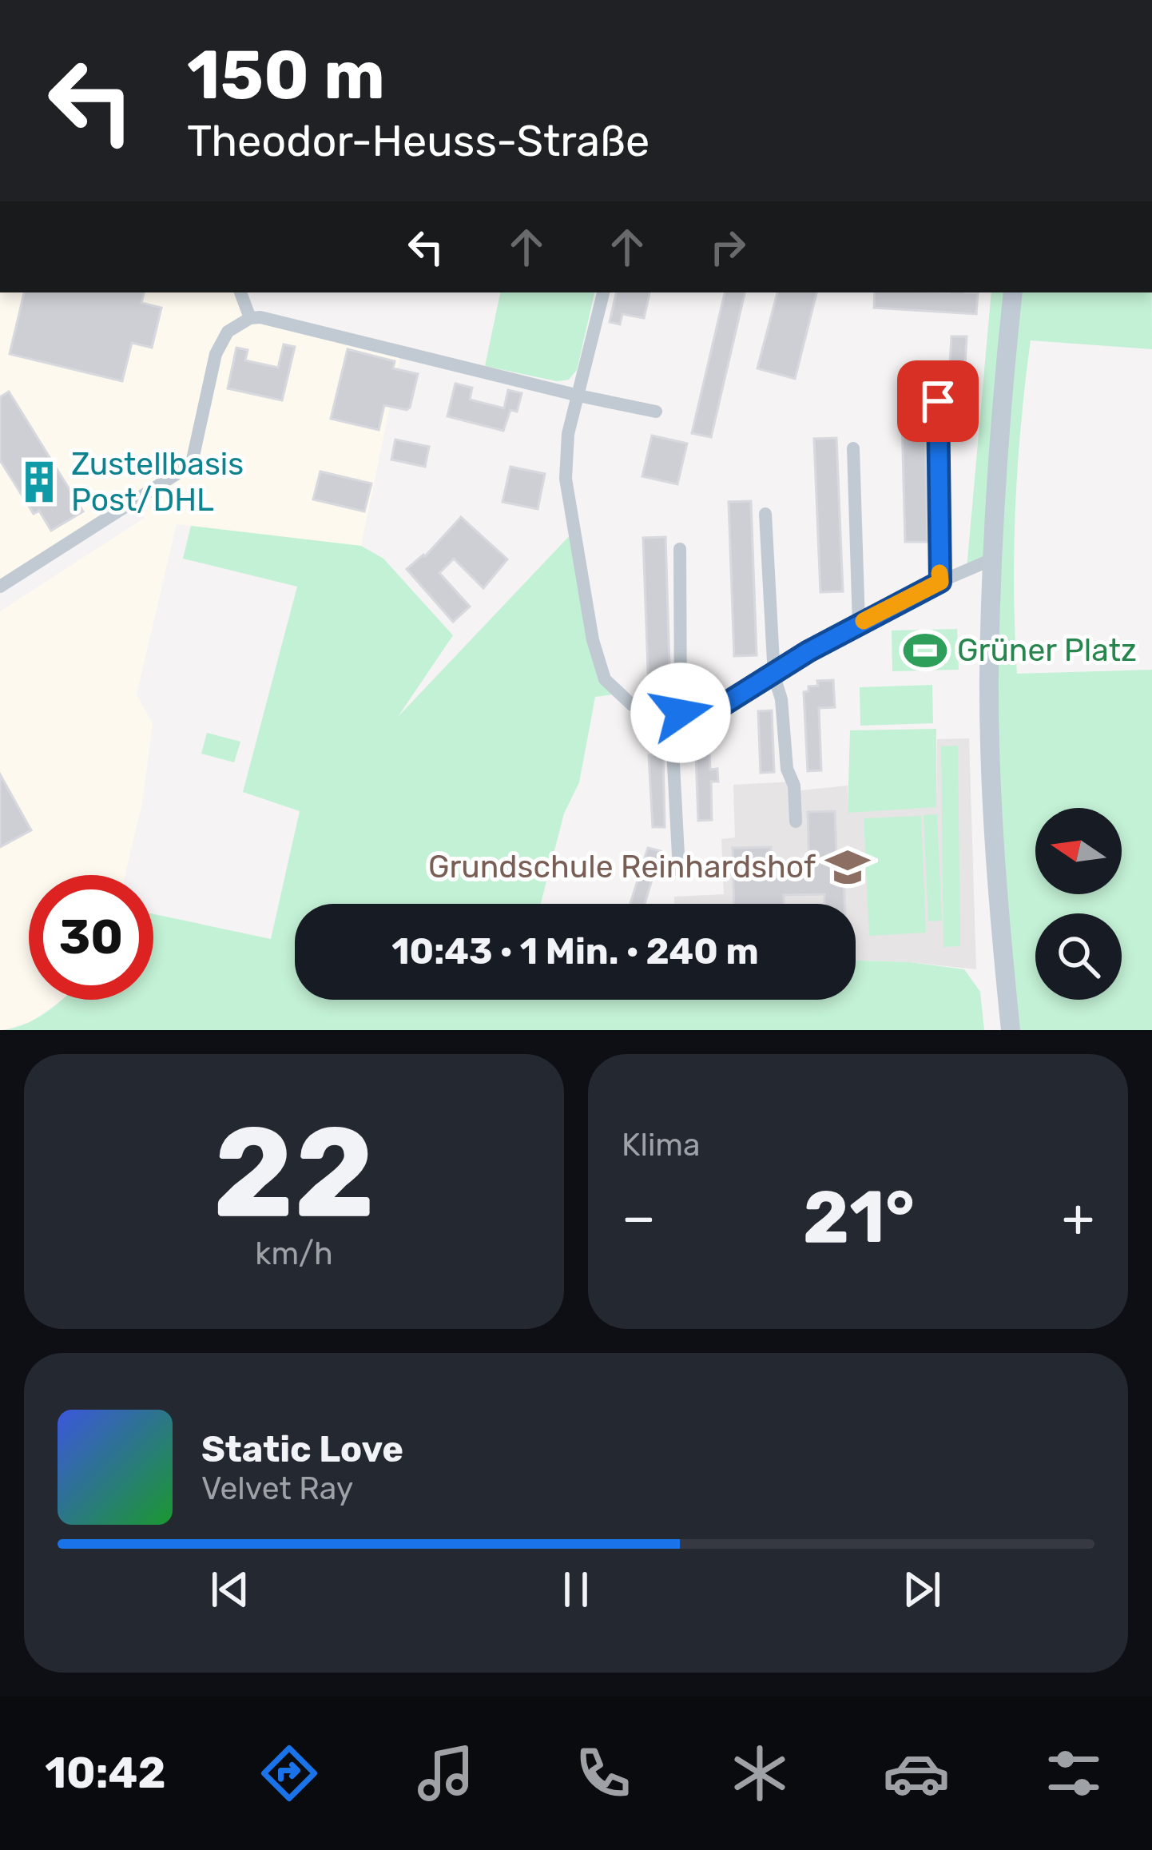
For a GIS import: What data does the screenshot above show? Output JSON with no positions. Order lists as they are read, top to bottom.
{
  "places": {
    "building": ["Zustellbasis Post/DHL"],
    "sports": ["Grüner Platz"],
    "school or university": ["Grundschule Reinhardshof"]
  },
  "north": "left",
  "page": {
    "turn": ["150 m", "Theodor-Heuss-Straße"],
    "limit": "30",
    "trip": "10:43 · 1 Min. · 240 m",
    "tile": [
      ["22", "km/h"],
      "Klima"
    ],
    "heat": ["−", "21°", "+"],
    "song": ["Static Love", "Velvet Ray"],
    "tabs": "10:42"
  }
}
